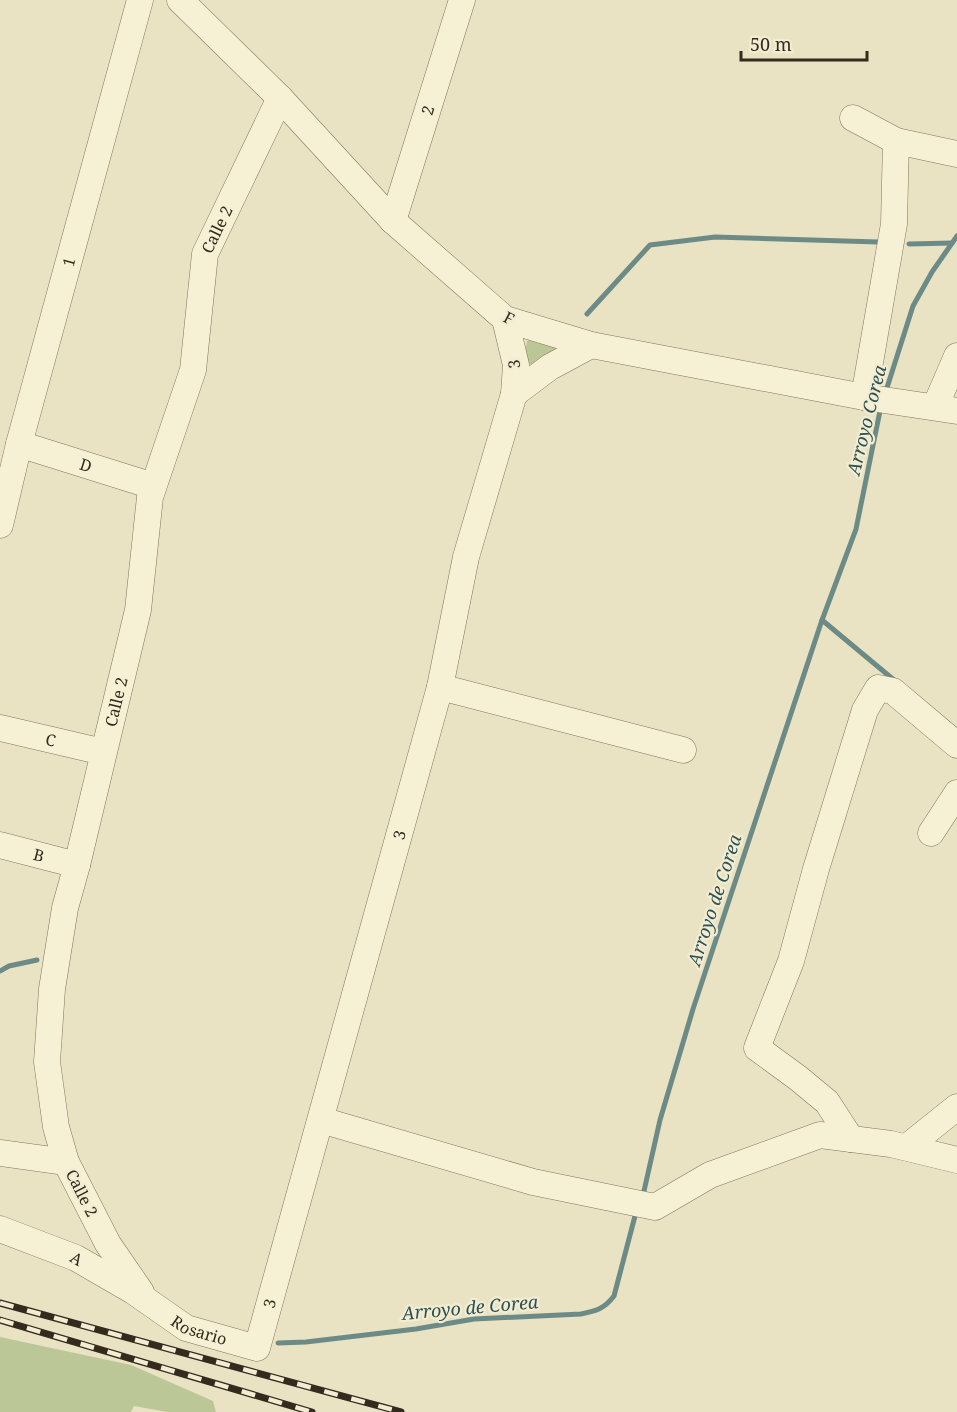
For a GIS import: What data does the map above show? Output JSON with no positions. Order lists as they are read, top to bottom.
{
  "streets": {
    "street": [
      "2",
      "Calle 2",
      "1",
      "F",
      "3",
      "D",
      "C",
      "B",
      "A",
      "Rosario"
    ]
  },
  "crossings": [
    ["2", "F"],
    ["Calle 2", "F"],
    ["Calle 2", "D"],
    ["Calle 2", "C"],
    ["Calle 2", "B"],
    ["Calle 2", "A"],
    ["Calle 2", "Rosario"],
    ["1", "D"],
    ["F", "3"],
    ["3", "Rosario"],
    ["A", "Rosario"]
  ],
  "water": ["Arroyo Corea", "Arroyo de Corea"],
  "scale_bar": "50 m"
}
